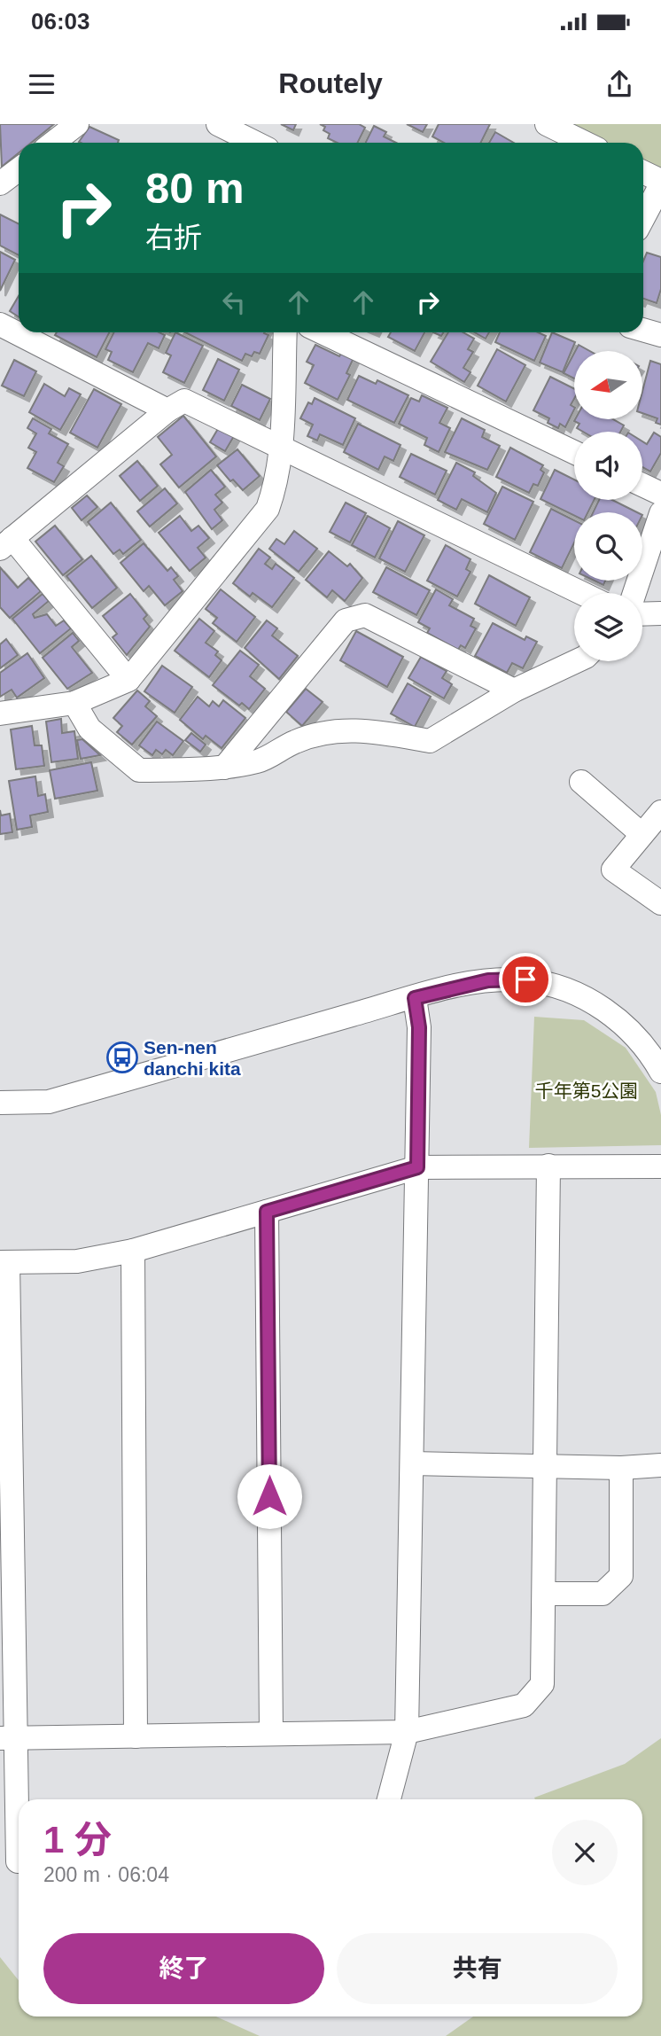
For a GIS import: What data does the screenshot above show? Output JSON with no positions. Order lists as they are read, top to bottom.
{
  "parks": ["千年第5公園"],
  "places": {
    "bus stop": ["Sen-nen danchi kita"]
  },
  "north": "left",
  "page": {
    "status": "06:03",
    "header": "Routely",
    "turn": ["80 m", "右折"],
    "heading": ["1 分", "200 m · 06:04"],
    "buttons": ["終了", "共有"]
  }
}
